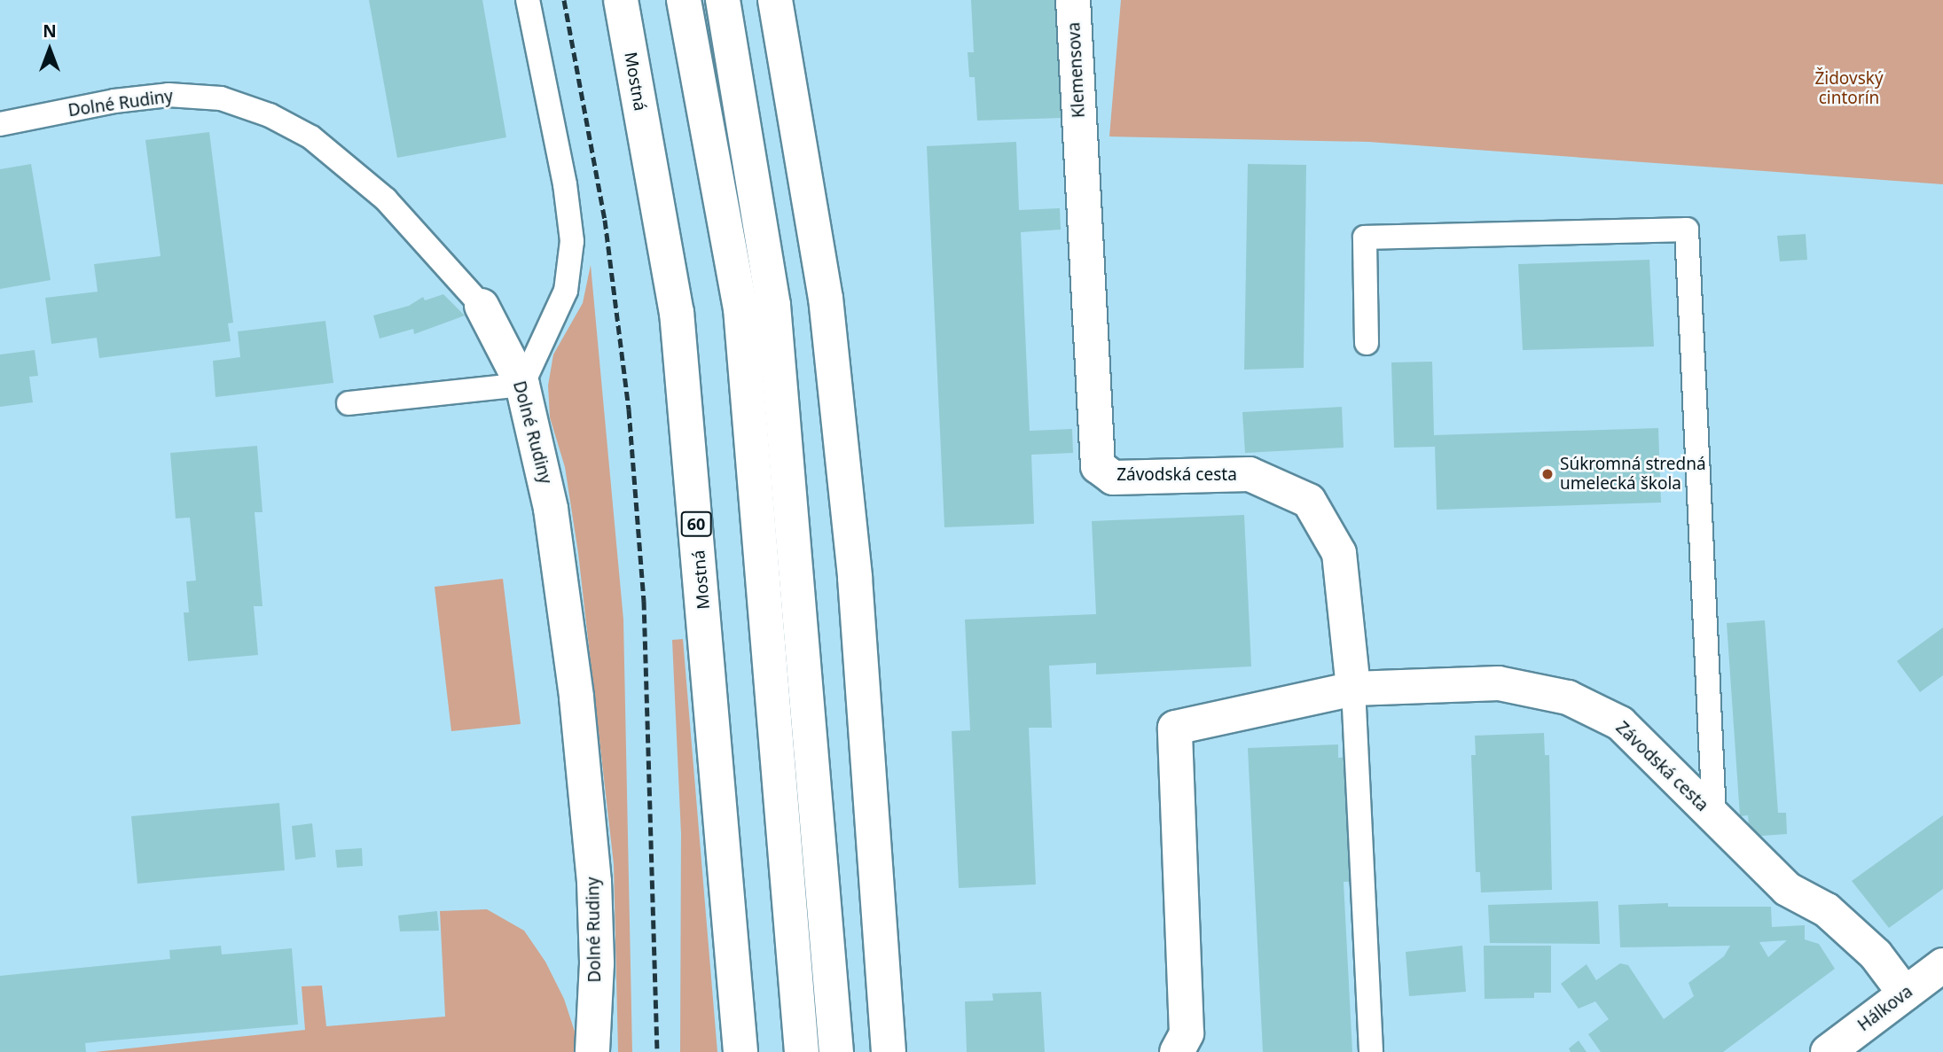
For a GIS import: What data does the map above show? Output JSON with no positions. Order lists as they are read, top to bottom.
{
  "streets": {
    "main road": [
      "Klemensova",
      "Mostná",
      "Dolné Rudiny",
      "Závodská cesta",
      "60",
      "Hálkova"
    ]
  },
  "crossings": [
    ["Klemensova", "Závodská cesta"],
    ["Závodská cesta", "Hálkova"]
  ],
  "parks": ["Židovský cintorín"],
  "places": ["Súkromná stredná umelecká škola"],
  "north": "top"
}
